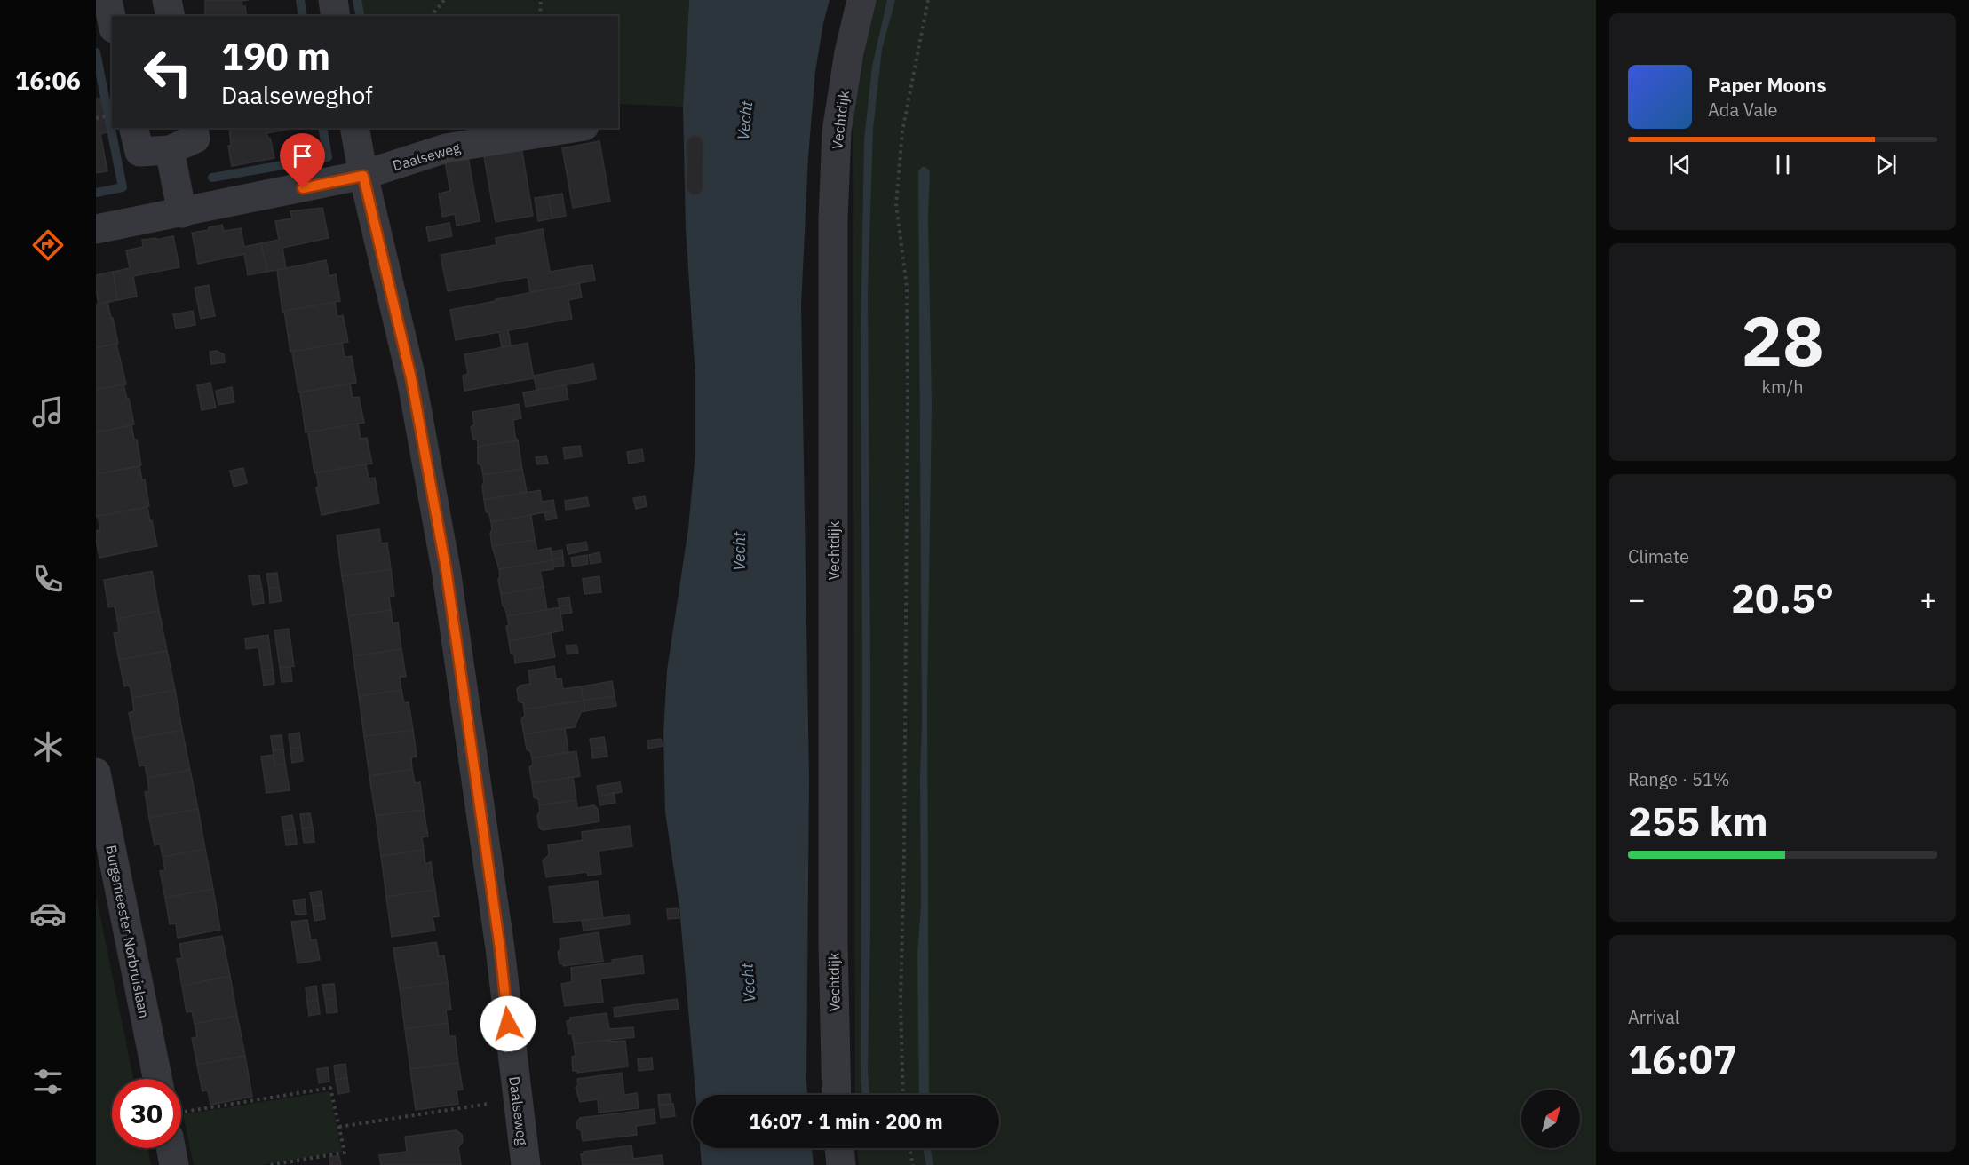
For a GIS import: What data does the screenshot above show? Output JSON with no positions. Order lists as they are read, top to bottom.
{
  "streets": {
    "street": ["Vechtdijk", "Daalseweg", "Burgemeester Norbruislaan"]
  },
  "water": ["Vecht"],
  "north": "top right",
  "page": {
    "tabs": "16:06",
    "turn": ["190 m", "Daalseweghof"],
    "song": ["Paper Moons", "Ada Vale"],
    "tile": [
      ["28", "km/h"],
      "Climate",
      ["Range · 51%", "255 km"],
      ["Arrival", "16:07"]
    ],
    "heat": ["−", "20.5°", "+"],
    "limit": "30",
    "trip": "16:07 · 1 min · 200 m"
  }
}
